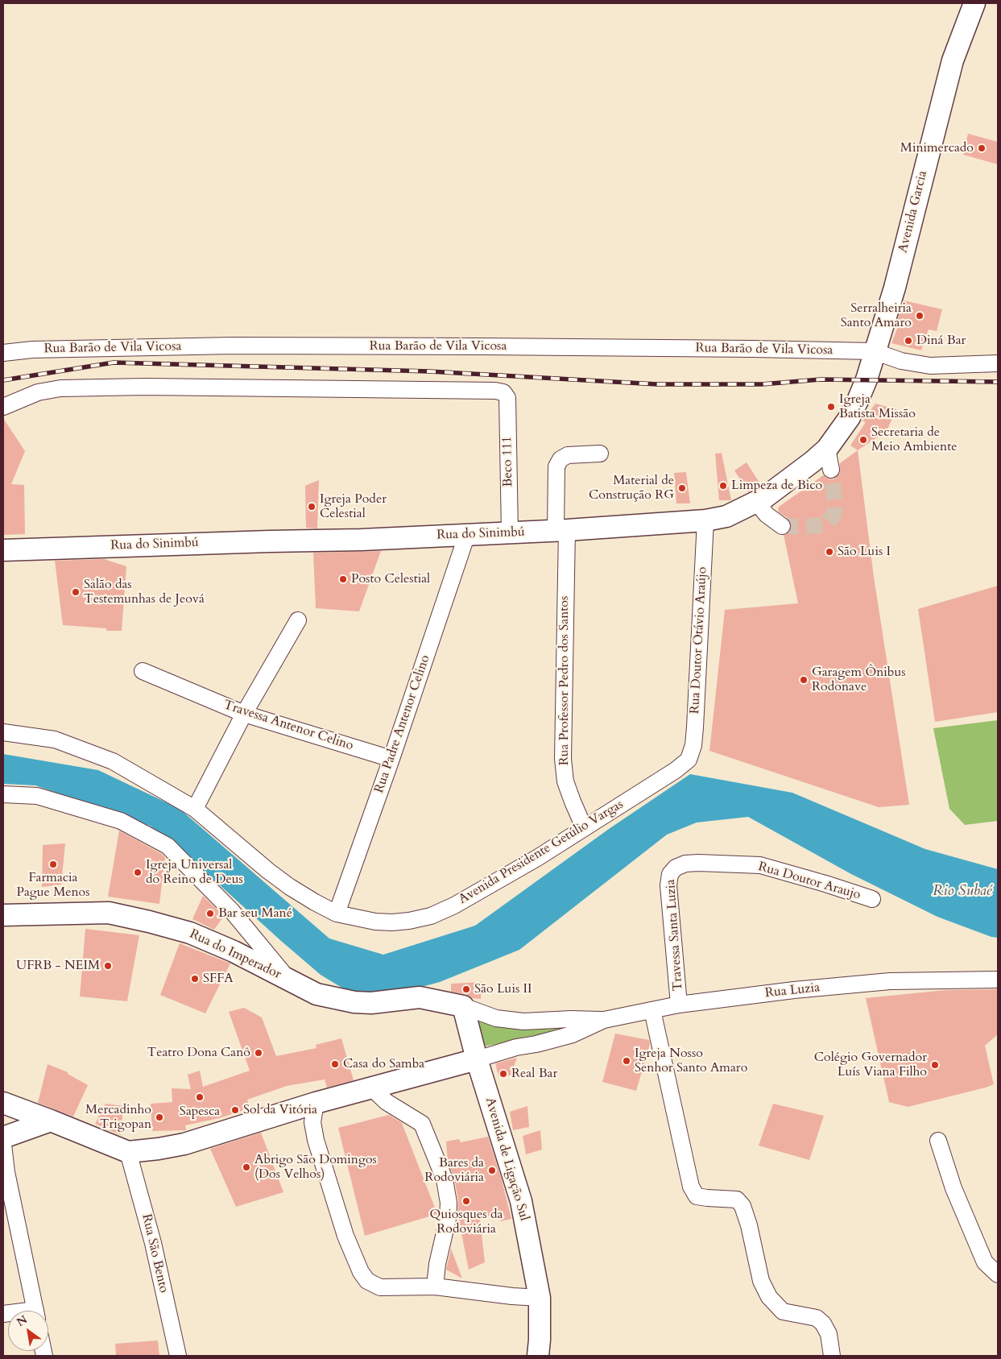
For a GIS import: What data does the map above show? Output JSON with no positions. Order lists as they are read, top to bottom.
{
  "streets": {
    "main road": [
      "Avenida Garcia",
      "Rua do Sinimbú",
      "Rua do Imperador",
      "Avenida de Ligação Sul"
    ],
    "street": [
      "Rua Barão de Vila Vicosa",
      "Beco 111",
      "Rua Doutor Otávio Araújo",
      "Rua Professor Pedro dos Santos",
      "Rua Padre Antenor Celino",
      "Travessa Antenor Celino",
      "Avenida Presidente Getúlio Vargas",
      "Rua Doutor Araujo",
      "Travessa Santa Luzia",
      "Rua Luzia",
      "Rua São Bento"
    ]
  },
  "crossings": [
    ["Avenida Garcia", "Rua Barão de Vila Vicosa"],
    ["Avenida Garcia", "Rua do Sinimbú"],
    ["Rua Barão de Vila Vicosa", "Rua do Sinimbú"],
    ["Beco 111", "Rua do Sinimbú"],
    ["Rua do Sinimbú", "Rua Doutor Otávio Araújo"],
    ["Rua do Sinimbú", "Rua Professor Pedro dos Santos"],
    ["Rua do Sinimbú", "Rua Padre Antenor Celino"],
    ["Rua Doutor Otávio Araújo", "Avenida Presidente Getúlio Vargas"],
    ["Rua Professor Pedro dos Santos", "Avenida Presidente Getúlio Vargas"],
    ["Rua Padre Antenor Celino", "Travessa Antenor Celino"],
    ["Rua Padre Antenor Celino", "Avenida Presidente Getúlio Vargas"],
    ["Rua Doutor Araujo", "Travessa Santa Luzia"],
    ["Travessa Santa Luzia", "Rua Luzia"],
    ["Rua do Imperador", "Rua Luzia"],
    ["Rua do Imperador", "Avenida de Ligação Sul"],
    ["Rua Luzia", "Avenida de Ligação Sul"]
  ],
  "water": ["Rio Subaé"],
  "places": [
    "Minimercado",
    "Serralheiria Santo Amaro",
    "Diná Bar",
    "Igreja Batista Missão",
    "Secretaria de Meio Ambiente",
    "Limpeza de Bico",
    "Material de Construção RG",
    "Igreja Poder Celestial",
    "São Luis I",
    "Posto Celestial",
    "Salão das Testemunhas de Jeová",
    "Garagem Ônibus Rodonave",
    "Farmacia Pague Menos",
    "Igreja Universal do Reino de Deus",
    "Bar seu Mané",
    "UFRB - NEIM",
    "SFFA",
    "São Luis II",
    "Teatro Dona Canô",
    "Igreja Nosso Senhor Santo Amaro",
    "Casa do Samba",
    "Colégio Governador Luís Viana Filho",
    "Real Bar",
    "Sapesca",
    "Sol da Vitória",
    "Mercadinho Trigopan",
    "Abrigo São Domingos (Dos Velhos)",
    "Bares da Rodoviária",
    "Quiosques da Rodoviária"
  ],
  "north": "top left"
}
